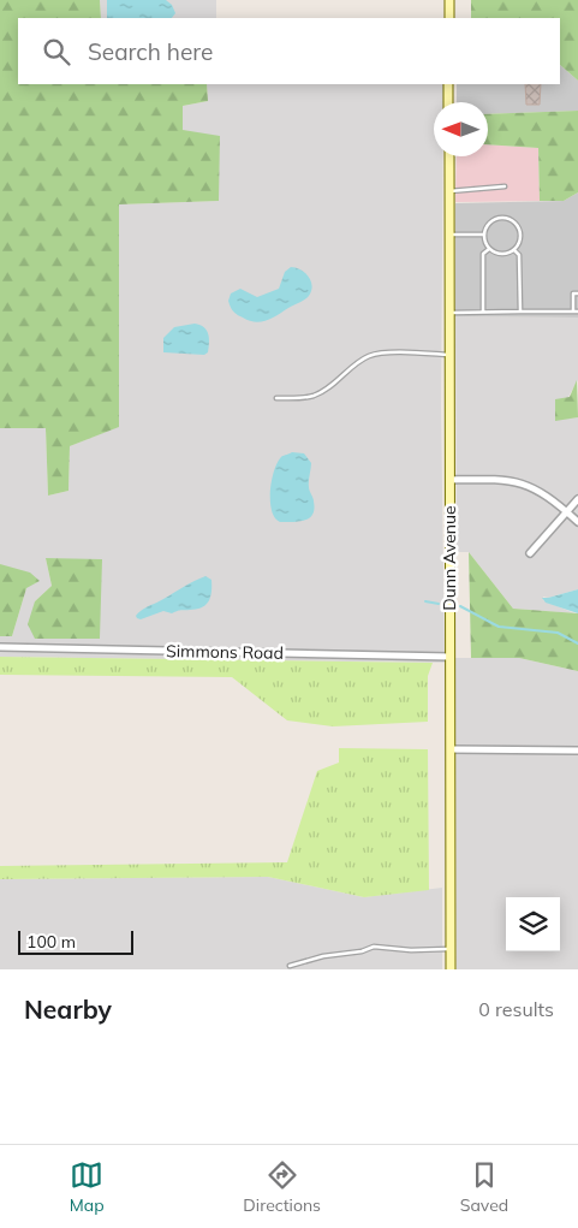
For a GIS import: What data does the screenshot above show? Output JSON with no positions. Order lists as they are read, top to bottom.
{
  "streets": {
    "main road": ["Dunn Avenue"],
    "street": ["Simmons Road"]
  },
  "crossings": [
    ["Dunn Avenue", "Simmons Road"]
  ],
  "scale_bar": "100 m",
  "north": "left",
  "page": {
    "search": "Search here",
    "scale": "100 m",
    "heading": ["Nearby", "0 results"],
    "nav": ["Map", "Directions", "Saved"]
  }
}
